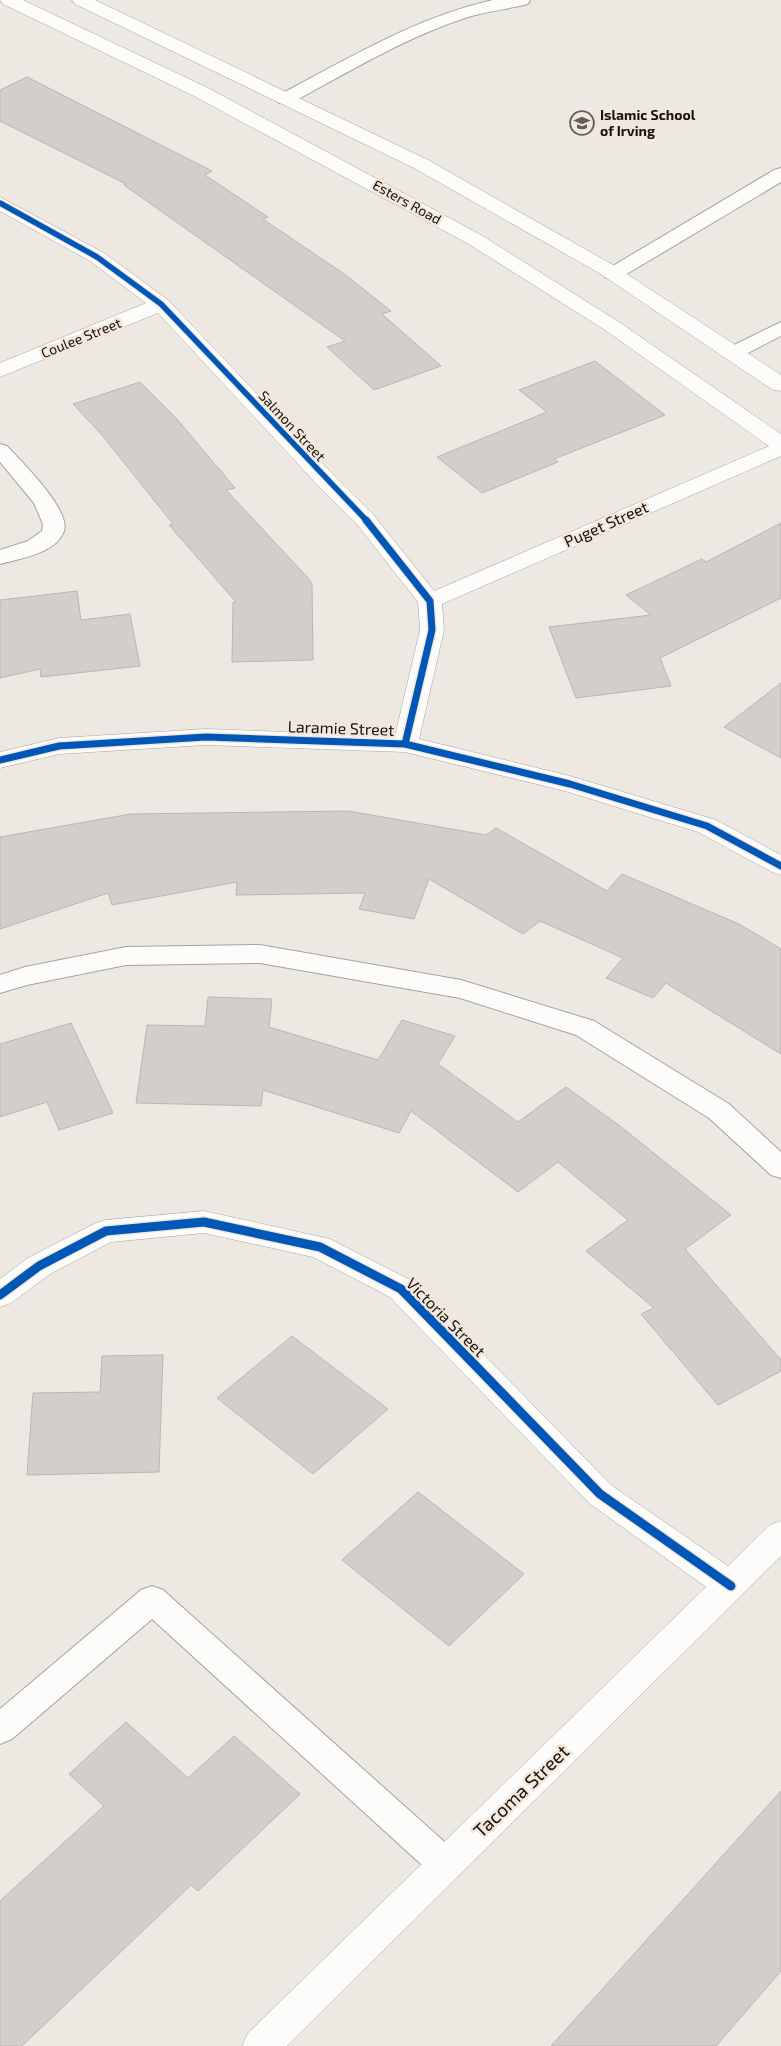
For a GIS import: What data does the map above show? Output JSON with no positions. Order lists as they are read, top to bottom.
{
  "streets": {
    "street": [
      "Esters Road",
      "Coulee Street",
      "Salmon Street",
      "Puget Street",
      "Laramie Street",
      "Victoria Street",
      "Tacoma Street"
    ]
  },
  "crossings": [
    ["Esters Road", "Puget Street"],
    ["Coulee Street", "Salmon Street"],
    ["Salmon Street", "Puget Street"],
    ["Victoria Street", "Tacoma Street"]
  ],
  "places": {
    "school or university": ["Islamic School of Irving"]
  }
}
